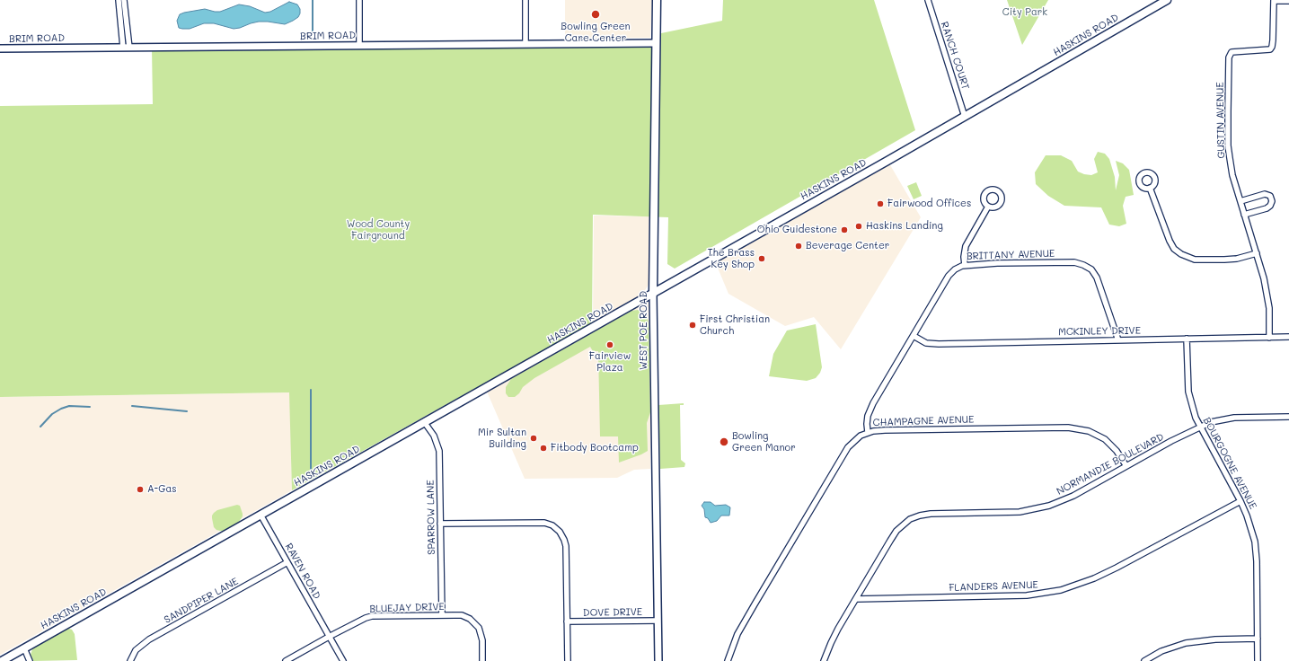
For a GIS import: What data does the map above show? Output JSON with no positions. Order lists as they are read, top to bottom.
{
  "streets": {
    "main road": ["HASKINS ROAD", "WEST POE ROAD"],
    "street": [
      "BRIM ROAD",
      "RANCH COURT",
      "GUSTIN AVENUE",
      "BRITTANY AVENUE",
      "MCKINLEY DRIVE",
      "CHAMPAGNE AVENUE",
      "BOURGOGNE AVENUE",
      "NORMANDIE BOULEVARD",
      "SPARROW LANE",
      "RAVEN ROAD",
      "FLANDERS AVENUE",
      "SANDPIPER LANE",
      "BLUEJAY DRIVE",
      "DOVE DRIVE"
    ]
  },
  "crossings": [
    ["HASKINS ROAD", "RANCH COURT"],
    ["HASKINS ROAD", "WEST POE ROAD"],
    ["HASKINS ROAD", "SPARROW LANE"],
    ["HASKINS ROAD", "RAVEN ROAD"],
    ["BRIM ROAD", "WEST POE ROAD"],
    ["GUSTIN AVENUE", "MCKINLEY DRIVE"],
    ["BRITTANY AVENUE", "MCKINLEY DRIVE"],
    ["BRITTANY AVENUE", "CHAMPAGNE AVENUE"],
    ["WEST POE ROAD", "DOVE DRIVE"],
    ["MCKINLEY DRIVE", "BOURGOGNE AVENUE"],
    ["CHAMPAGNE AVENUE", "NORMANDIE BOULEVARD"],
    ["BOURGOGNE AVENUE", "NORMANDIE BOULEVARD"],
    ["BOURGOGNE AVENUE", "FLANDERS AVENUE"],
    ["NORMANDIE BOULEVARD", "FLANDERS AVENUE"],
    ["SPARROW LANE", "BLUEJAY DRIVE"],
    ["RAVEN ROAD", "SANDPIPER LANE"],
    ["RAVEN ROAD", "BLUEJAY DRIVE"]
  ],
  "parks": ["City Park", "Wood County Fairground"],
  "places": [
    "Bowling Green Care Center",
    "Fairwood Offices",
    "Haskins Landing",
    "Ohio Guidestone",
    "Beverage Center",
    "The Brass Key Shop",
    "First Christian Church",
    "Fairview Plaza",
    "Mir Sultan Building",
    "Bowling Green Manor",
    "Fitbody Bootcamp",
    "A-Gas"
  ]
}
